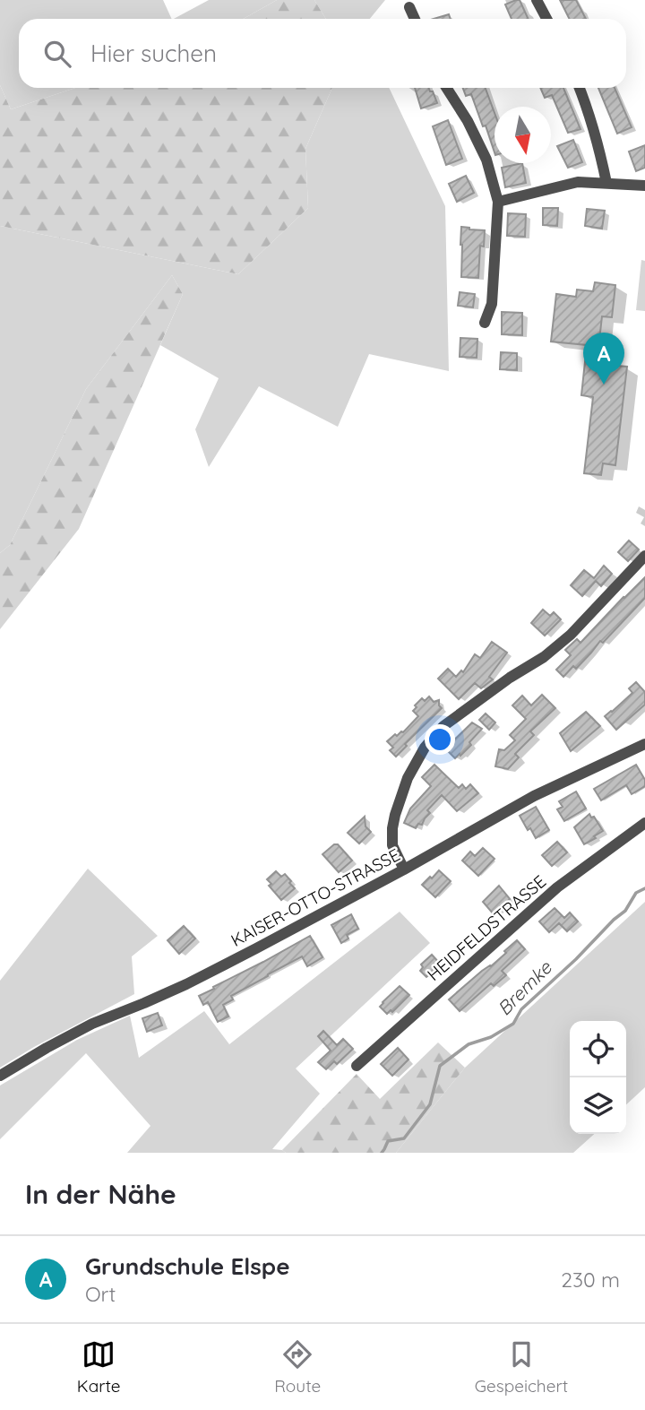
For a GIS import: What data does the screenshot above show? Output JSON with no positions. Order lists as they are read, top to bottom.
{
  "streets": {
    "street": ["KAISER-OTTO-STRASSE", "HEIDFELDSTRASSE"]
  },
  "water": ["Bremke"],
  "north": "bottom",
  "page": {
    "search": "Hier suchen",
    "pins": "A",
    "heading": "In der Nähe",
    "list": [
      {
        "mark": "A",
        "name": "Grundschule Elspe",
        "note": "Ort",
        "value": "230 m"
      }
    ],
    "nav": ["Karte", "Route", "Gespeichert"]
  }
}
